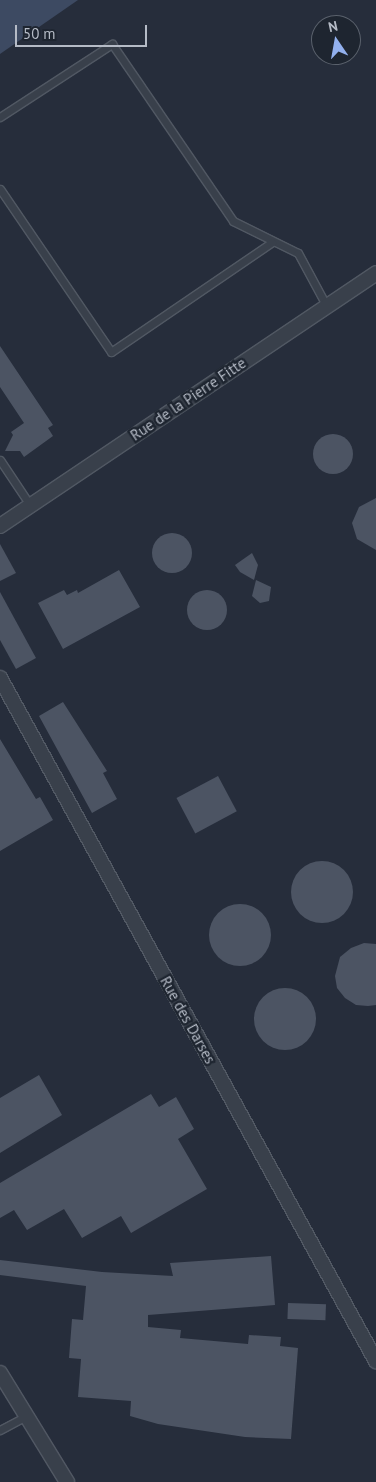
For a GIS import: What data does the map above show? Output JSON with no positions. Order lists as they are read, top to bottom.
{
  "streets": {
    "street": ["Rue de la Pierre Fitte", "Rue des Darses"]
  },
  "scale_bar": "50 m",
  "north": "top"
}
